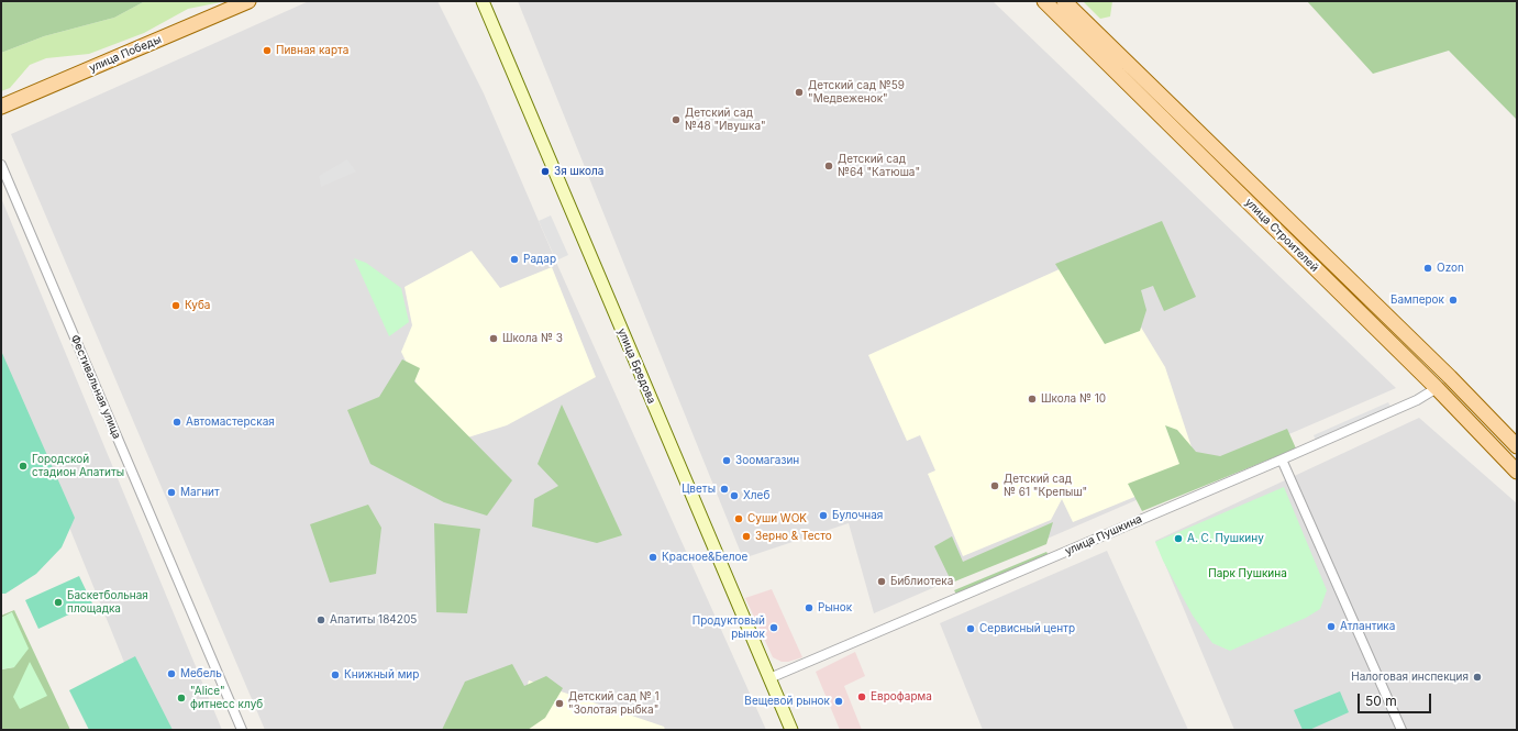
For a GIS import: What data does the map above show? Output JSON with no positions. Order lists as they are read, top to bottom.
{
  "streets": {
    "main road": ["улица Победы", "улица Строителей"],
    "street": ["улица Бредова", "Фестивальная улица", "улица Пушкина"]
  },
  "crossings": [
    ["улица Строителей", "улица Пушкина"],
    ["улица Бредова", "улица Пушкина"]
  ],
  "parks": ["Парк Пушкина"],
  "places": [
    "Пивная карта",
    "Детский сад №59 \"Медвеженок\"",
    "Детский сад №48 \"Ивушка\"",
    "Детский сад №64 \"Катюша\"",
    "3я школа",
    "Радар",
    "Ozon",
    "Бамперок",
    "Куба",
    "Школа № 3",
    "Школа № 10",
    "Автомастерская",
    "Зоомагазин",
    "Городской стадион Апатиты",
    "Детский сад № 61 \"Крепыш\"",
    "Цветы",
    "Магнит",
    "Хлеб",
    "Булочная",
    "Суши WOK",
    "Зерно & Тесто",
    "А. С. Пушкину",
    "Красное&Белое",
    "Библиотека",
    "Баскетбольная площадка",
    "Рынок",
    "Апатиты 184205",
    "Атлантика",
    "Продуктовый рынок",
    "Сервисный центр",
    "Мебель",
    "Книжный мир",
    "Налоговая инспекция",
    "Еврофарма",
    "\"Alice\" фитнесс клуб",
    "Вещевой рынок",
    "Детский сад № 1 \"Золотая рыбка\""
  ],
  "scale_bar": "50 m"
}
